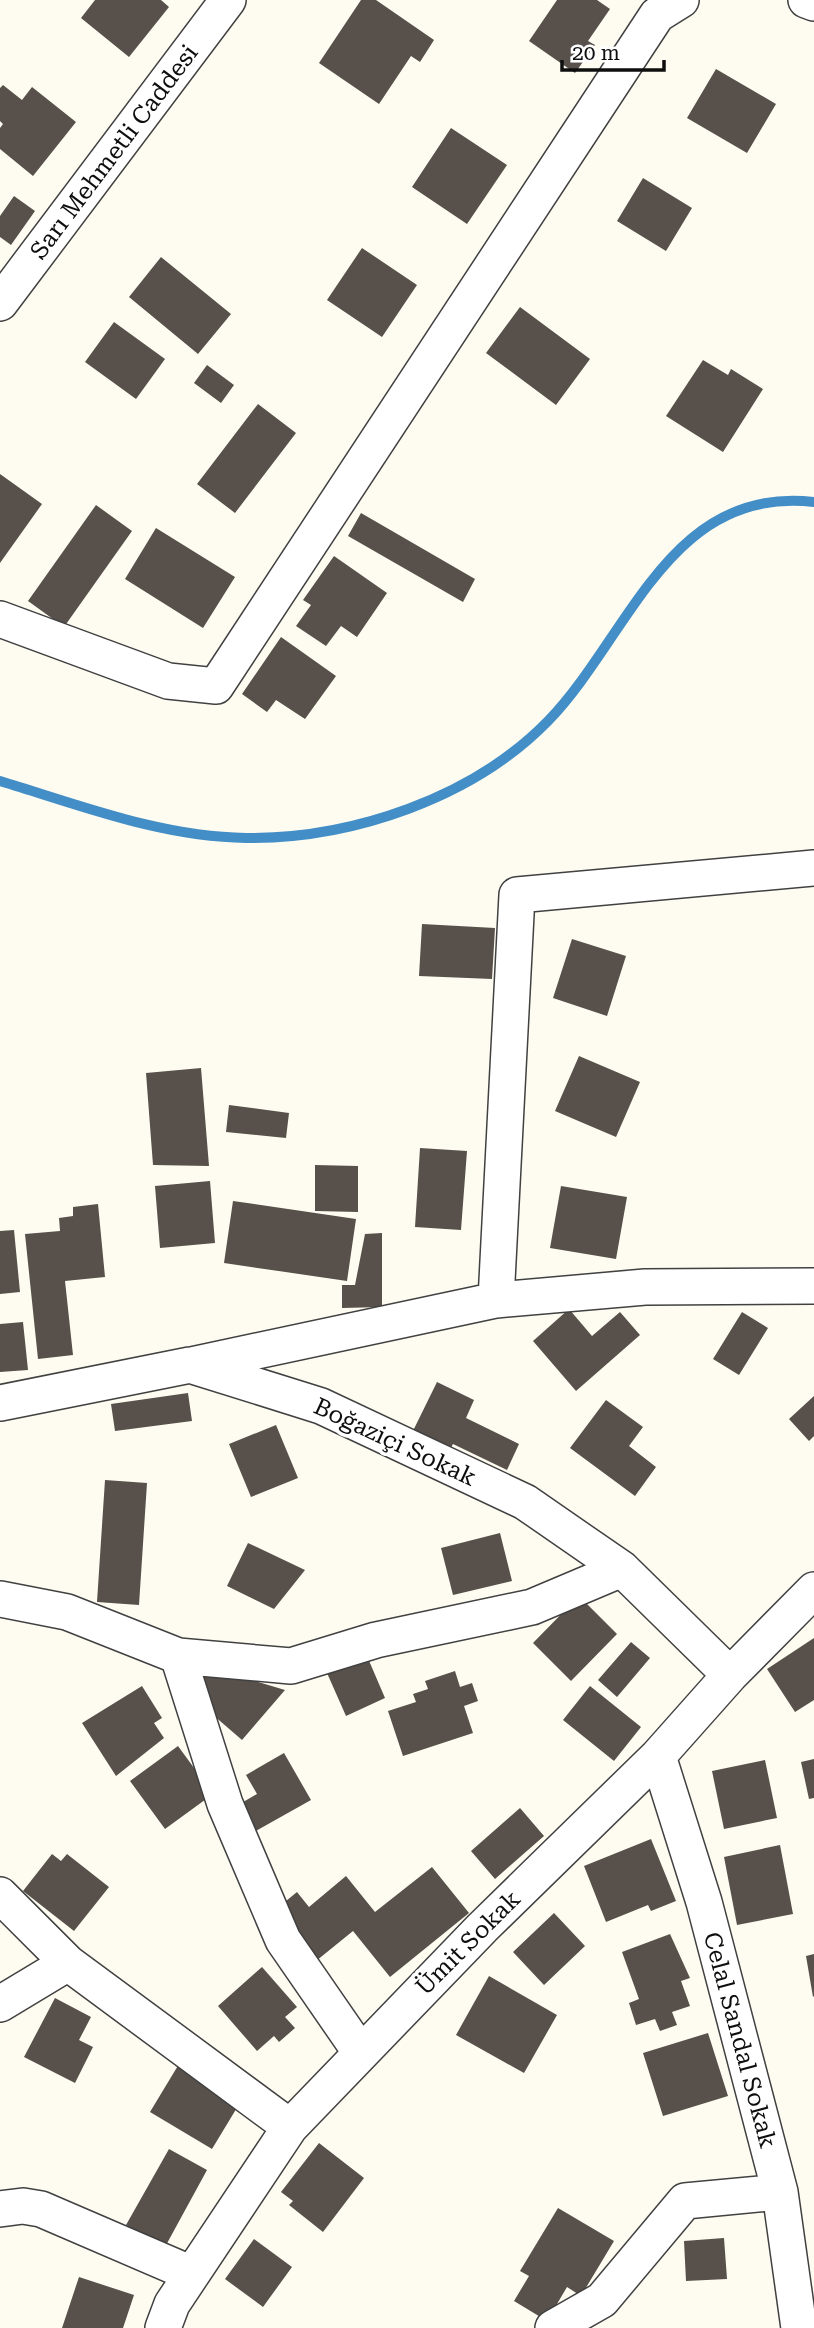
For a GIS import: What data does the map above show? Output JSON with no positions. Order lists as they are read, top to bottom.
{
  "streets": {
    "street": [
      "Sarı Mehmetli Caddesi",
      "Boğaziçi Sokak",
      "Ümit Sokak",
      "Celal Sandal Sokak"
    ]
  },
  "crossings": [
    ["Boğaziçi Sokak", "Ümit Sokak"],
    ["Ümit Sokak", "Celal Sandal Sokak"]
  ],
  "scale_bar": "20 m"
}
